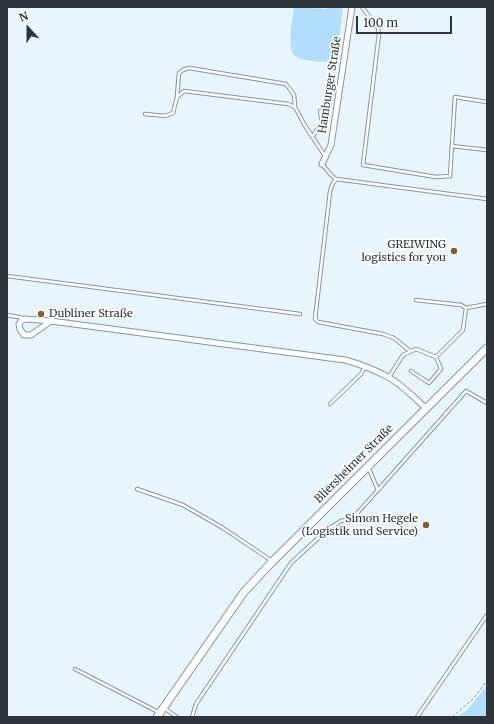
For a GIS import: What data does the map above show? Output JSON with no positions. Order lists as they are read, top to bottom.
{
  "streets": {
    "street": ["Hamburger Straße", "Bliersheimer Straße"]
  },
  "places": ["GREIWING logistics for you", "Dubliner Straße", "Simon Hegele (Logistik und Service)"],
  "scale_bar": "100 m",
  "north": "top"
}
